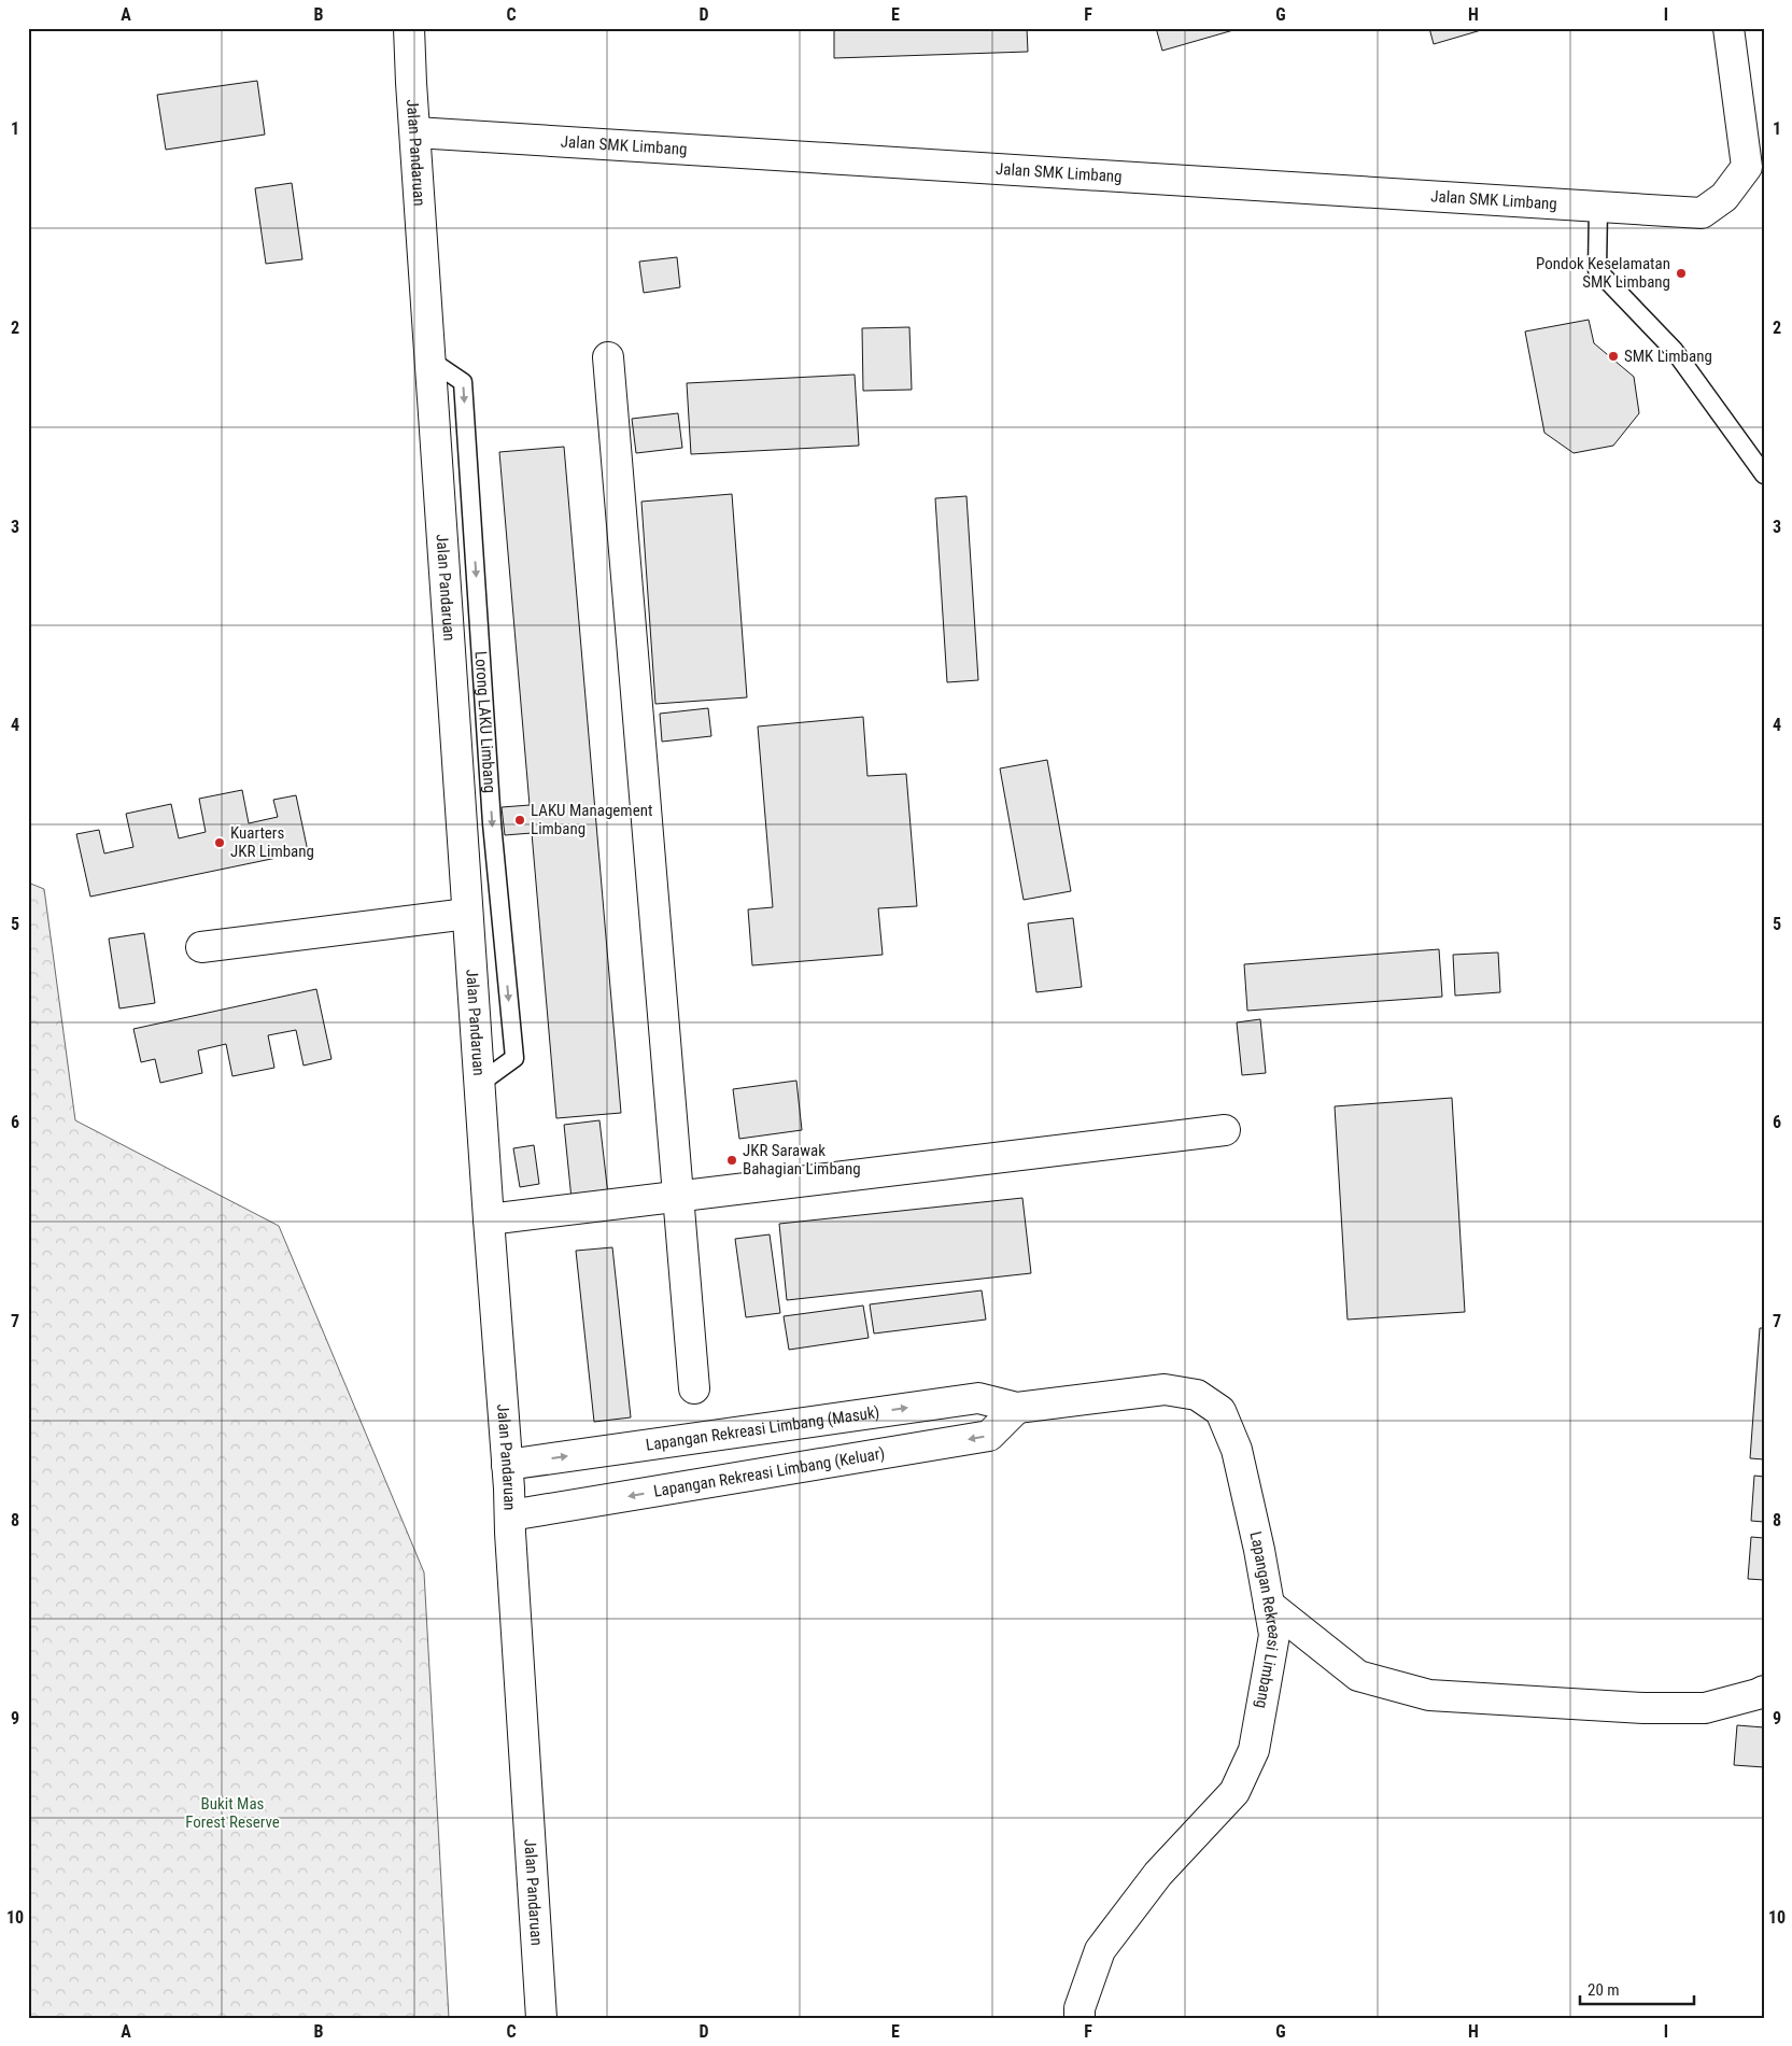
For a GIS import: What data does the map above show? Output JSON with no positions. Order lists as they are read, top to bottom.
{
  "streets": {
    "main road": [
      "Jalan SMK Limbang",
      "Jalan Pandaruan",
      "Lapangan Rekreasi Limbang (Masuk)",
      "Lapangan Rekreasi Limbang (Keluar)",
      "Lapangan Rekreasi Limbang"
    ],
    "lane": ["Lorong LAKU Limbang"]
  },
  "crossings": [
    ["Jalan SMK Limbang", "Jalan Pandaruan"],
    ["Jalan Pandaruan", "Lorong LAKU Limbang"],
    ["Jalan Pandaruan", "Lapangan Rekreasi Limbang (Masuk)"],
    ["Jalan Pandaruan", "Lapangan Rekreasi Limbang (Keluar)"],
    ["Lapangan Rekreasi Limbang (Masuk)", "Lapangan Rekreasi Limbang (Keluar)"],
    ["Lapangan Rekreasi Limbang (Masuk)", "Lapangan Rekreasi Limbang"],
    ["Lapangan Rekreasi Limbang (Keluar)", "Lapangan Rekreasi Limbang"]
  ],
  "one_way": ["Lorong LAKU Limbang", "Lapangan Rekreasi Limbang (Keluar)"],
  "parks": ["Bukit Mas Forest Reserve"],
  "places": [
    "Pondok Keselamatan SMK Limbang",
    "SMK Limbang",
    "LAKU Management Limbang",
    "Kuarters JKR Limbang",
    "JKR Sarawak Bahagian Limbang"
  ],
  "scale_bar": "20 m",
  "grid": {
    "columns": [
      "A",
      "B",
      "C",
      "D",
      "E",
      "F",
      "G",
      "H",
      "I"
    ],
    "rows": [
      "1",
      "2",
      "3",
      "4",
      "5",
      "6",
      "7",
      "8",
      "9",
      "10"
    ]
  }
}
